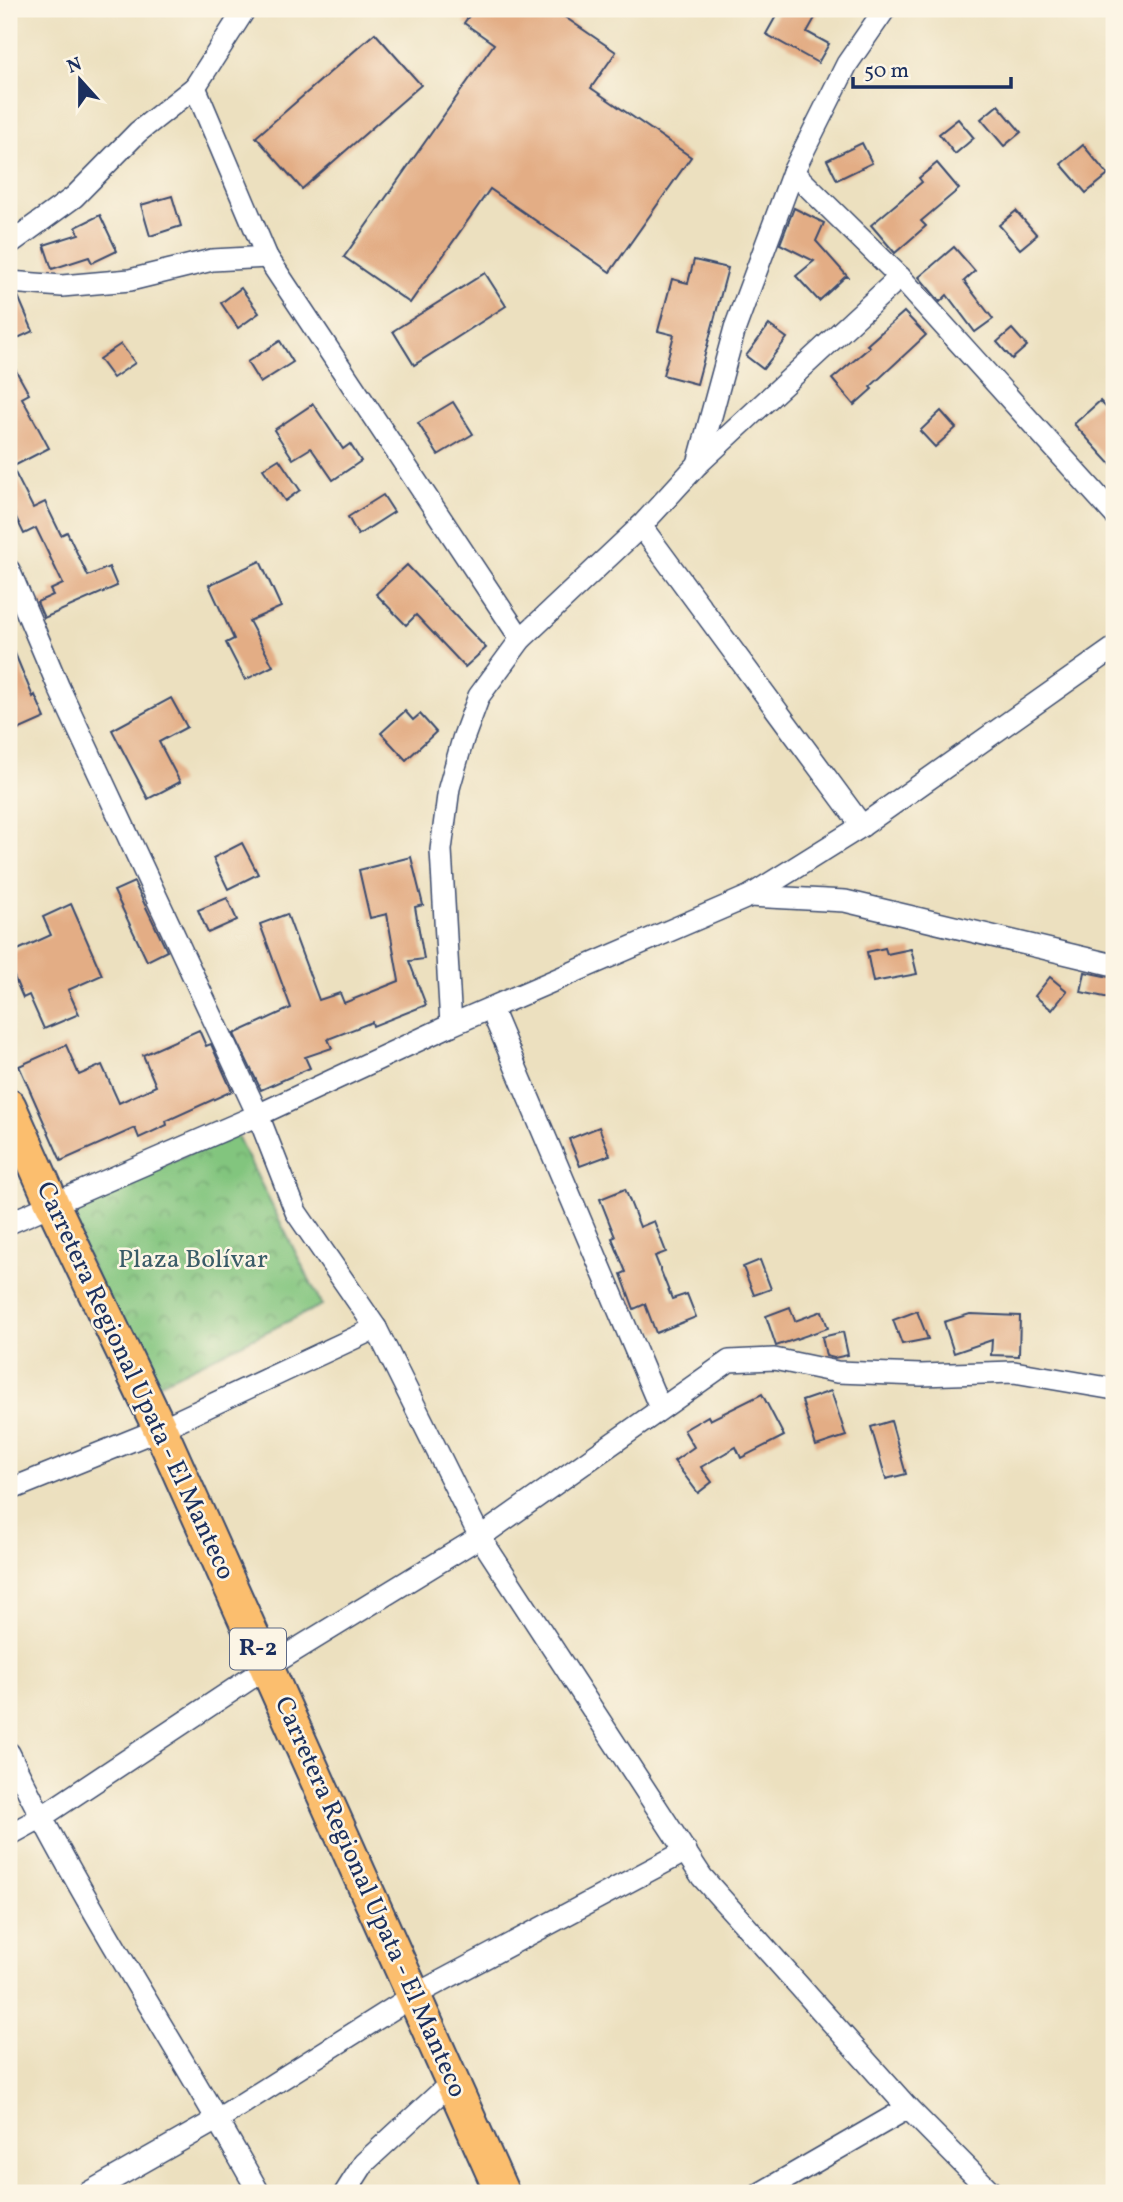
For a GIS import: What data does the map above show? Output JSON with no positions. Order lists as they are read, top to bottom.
{
  "streets": {
    "main road": ["Carretera Regional Upata - El Manteco", "R-2"]
  },
  "parks": ["Plaza Bolívar"],
  "scale_bar": "50 m",
  "north": "top"
}
